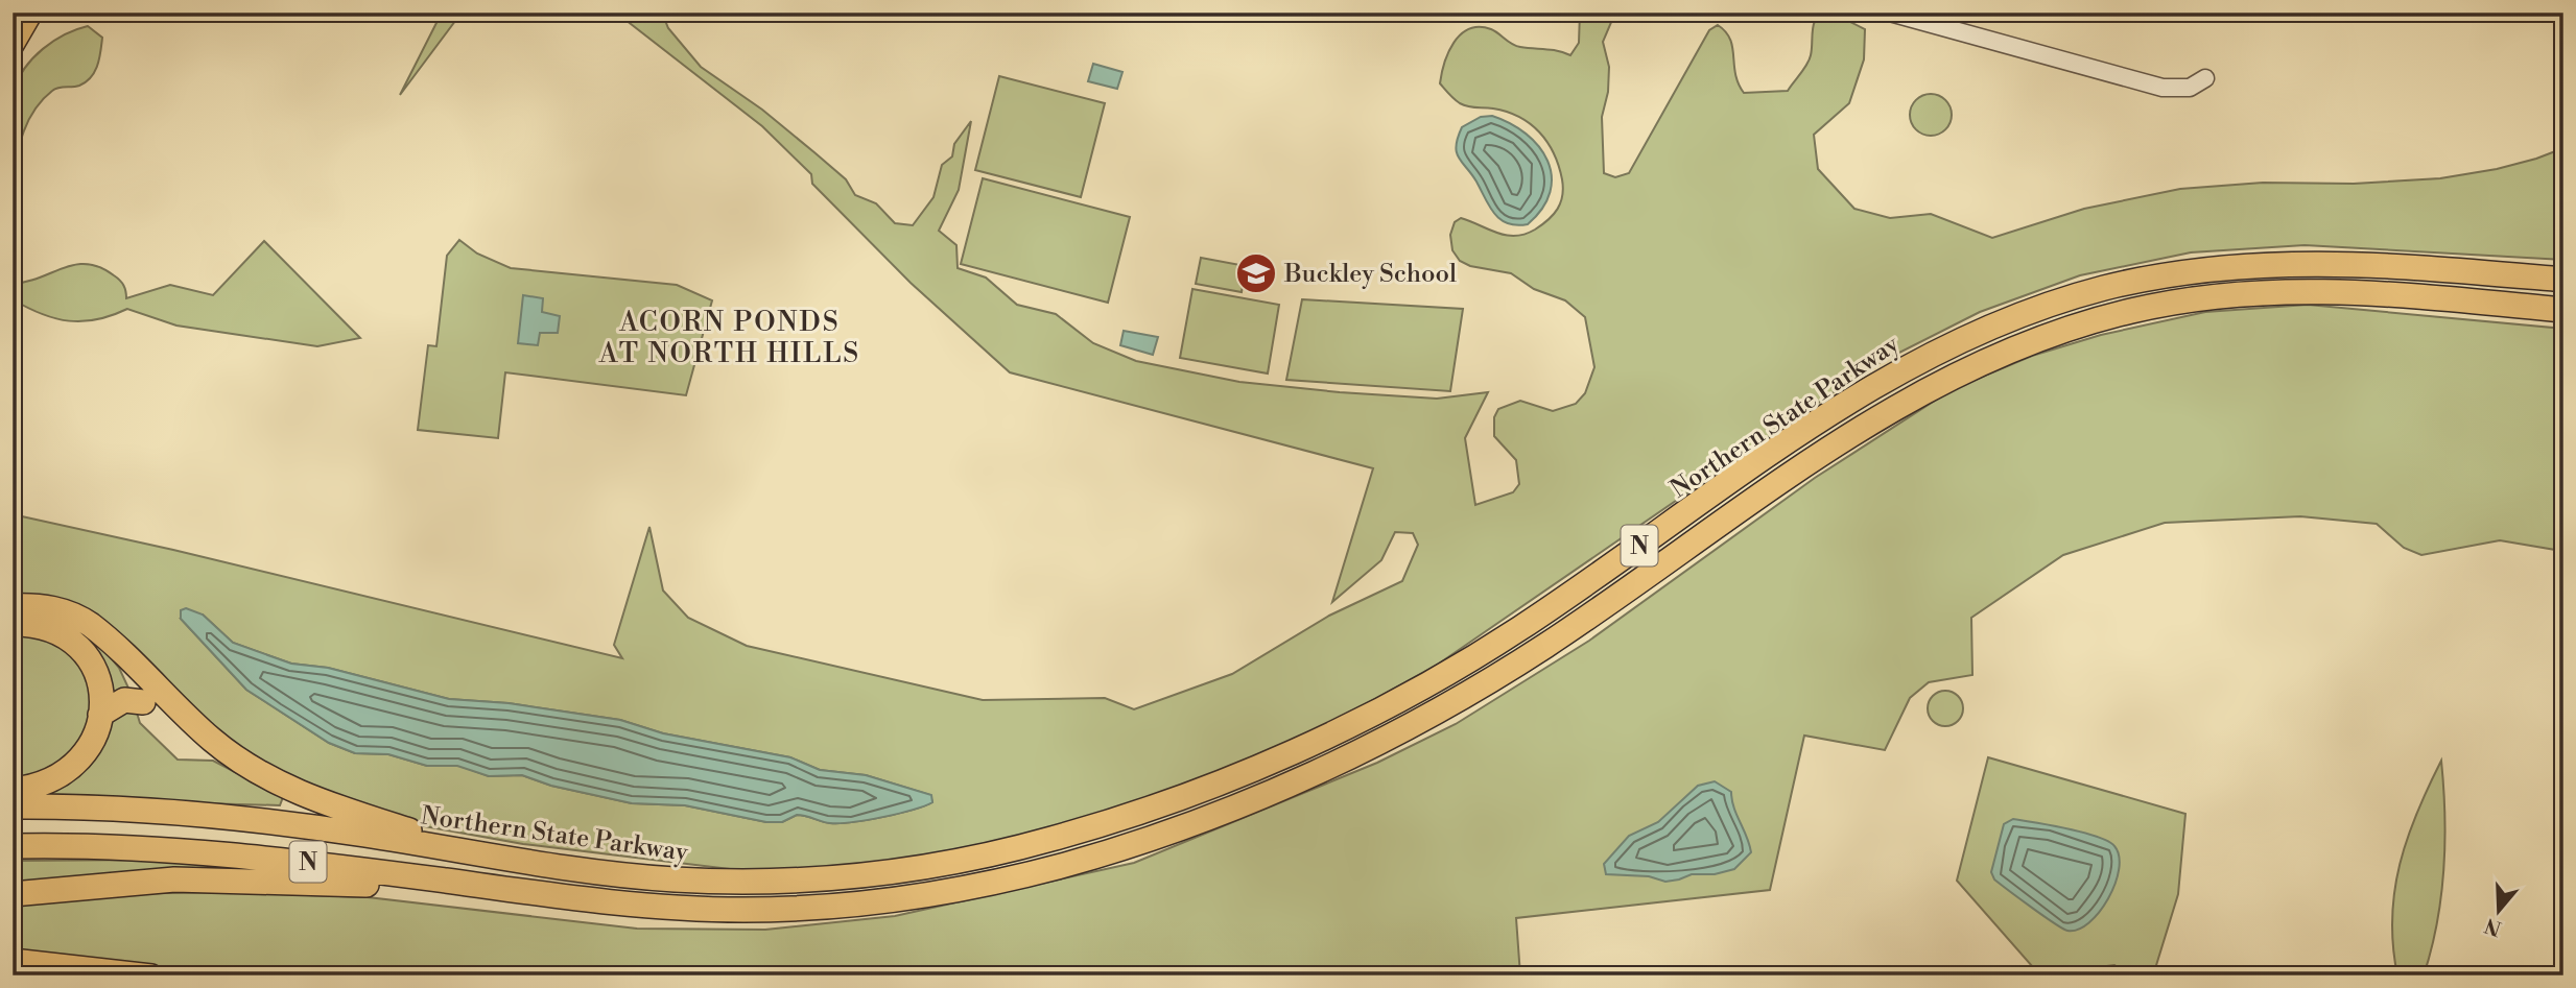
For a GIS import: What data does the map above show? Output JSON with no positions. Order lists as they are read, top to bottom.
{
  "streets": {
    "highway": ["Northern State Parkway", "N"]
  },
  "districts": ["ACORN PONDS AT NORTH HILLS"],
  "places": {
    "school or university": ["Buckley School"]
  },
  "north": "bottom"
}
